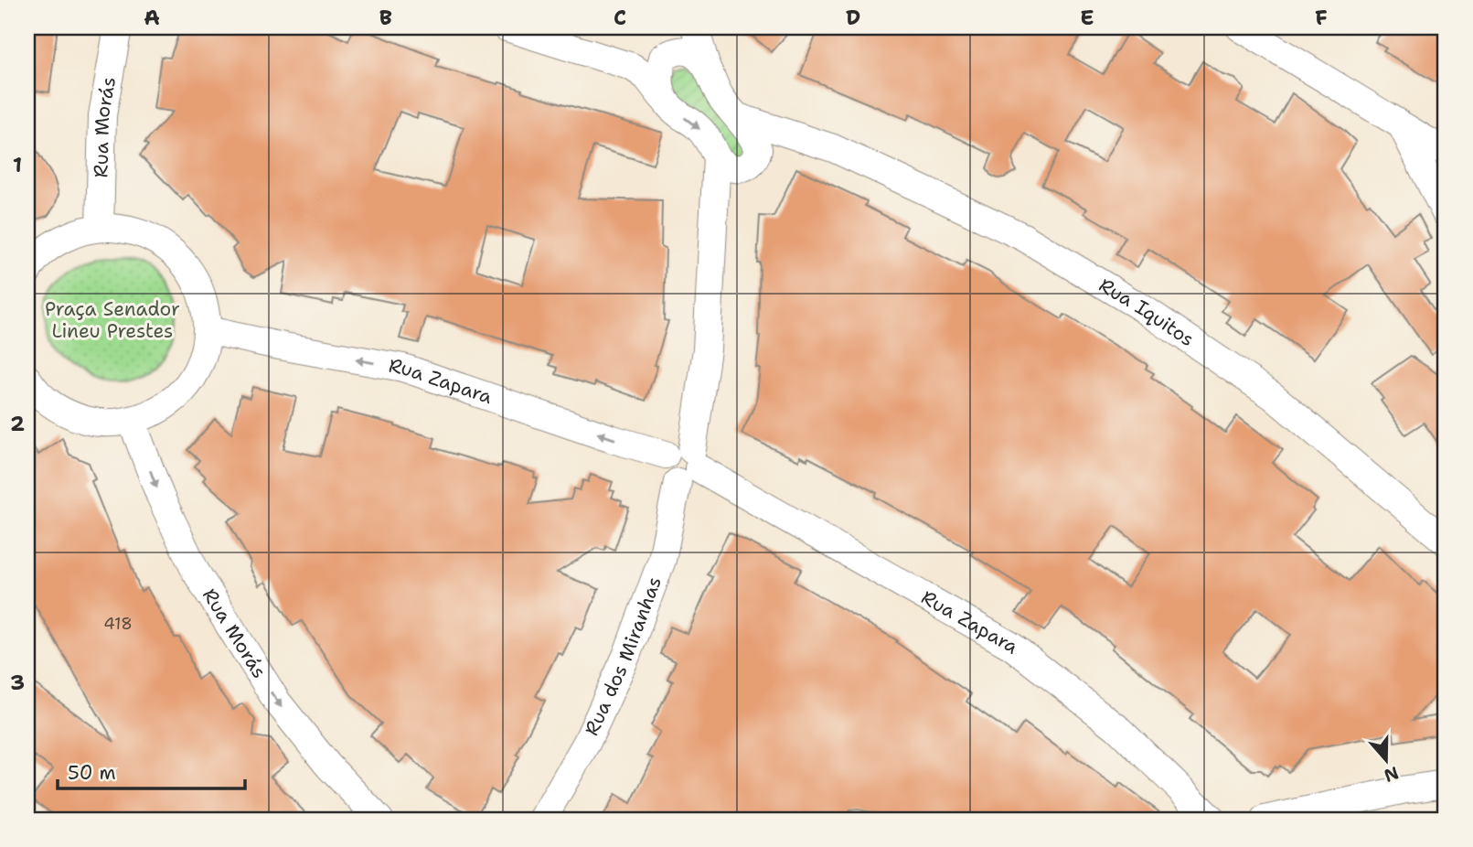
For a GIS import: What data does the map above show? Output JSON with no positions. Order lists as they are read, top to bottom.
{
  "streets": {
    "street": [
      "Rua Morás",
      "Rua Iquitos",
      "Rua Zapara",
      "Rua dos Miranhas"
    ]
  },
  "crossings": [
    ["Rua Zapara", "Rua dos Miranhas"]
  ],
  "one_way": ["Rua Morás", "Rua Zapara"],
  "parks": ["Praça Senador Lineu Prestes"],
  "house_numbers": ["418"],
  "scale_bar": "50 m",
  "north": "bottom",
  "grid": {
    "columns": [
      "A",
      "B",
      "C",
      "D",
      "E",
      "F"
    ],
    "rows": ["1", "2", "3"]
  }
}
